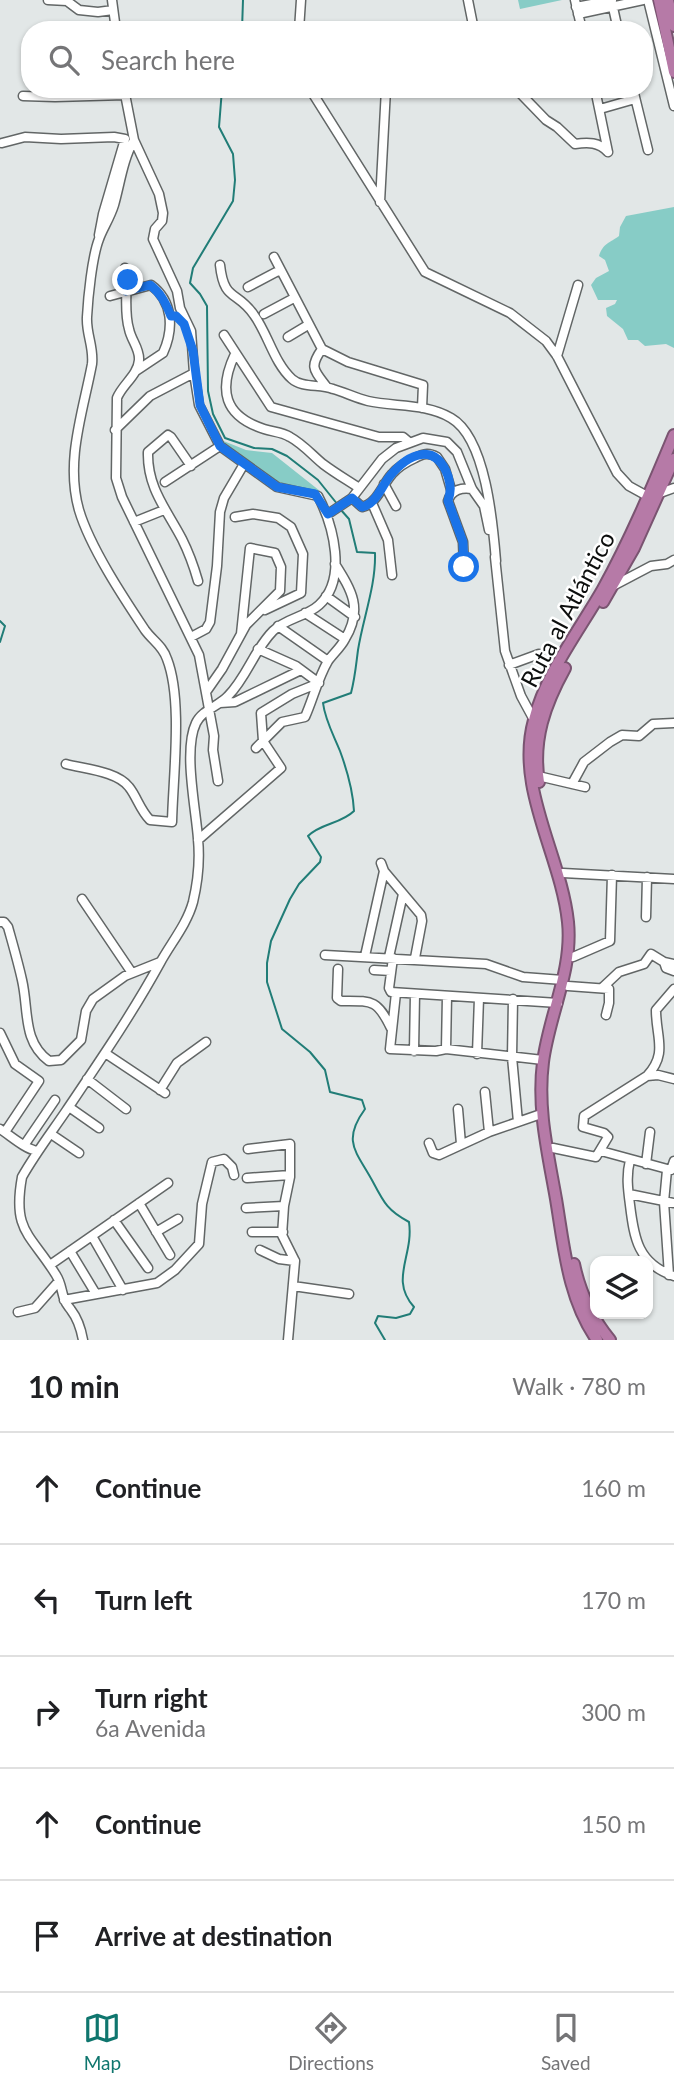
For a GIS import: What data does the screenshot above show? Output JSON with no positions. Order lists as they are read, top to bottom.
{
  "streets": {
    "highway": ["Ruta al Atlántico"]
  },
  "page": {
    "search": "Search here",
    "heading": ["10 min", "Walk · 780 m"],
    "list": [
      ["Continue", "160 m"],
      ["Turn left", "170 m"],
      ["Turn right", "6a Avenida", "300 m"],
      ["Continue", "150 m"],
      "Arrive at destination"
    ],
    "nav": ["Map", "Directions", "Saved"]
  }
}
